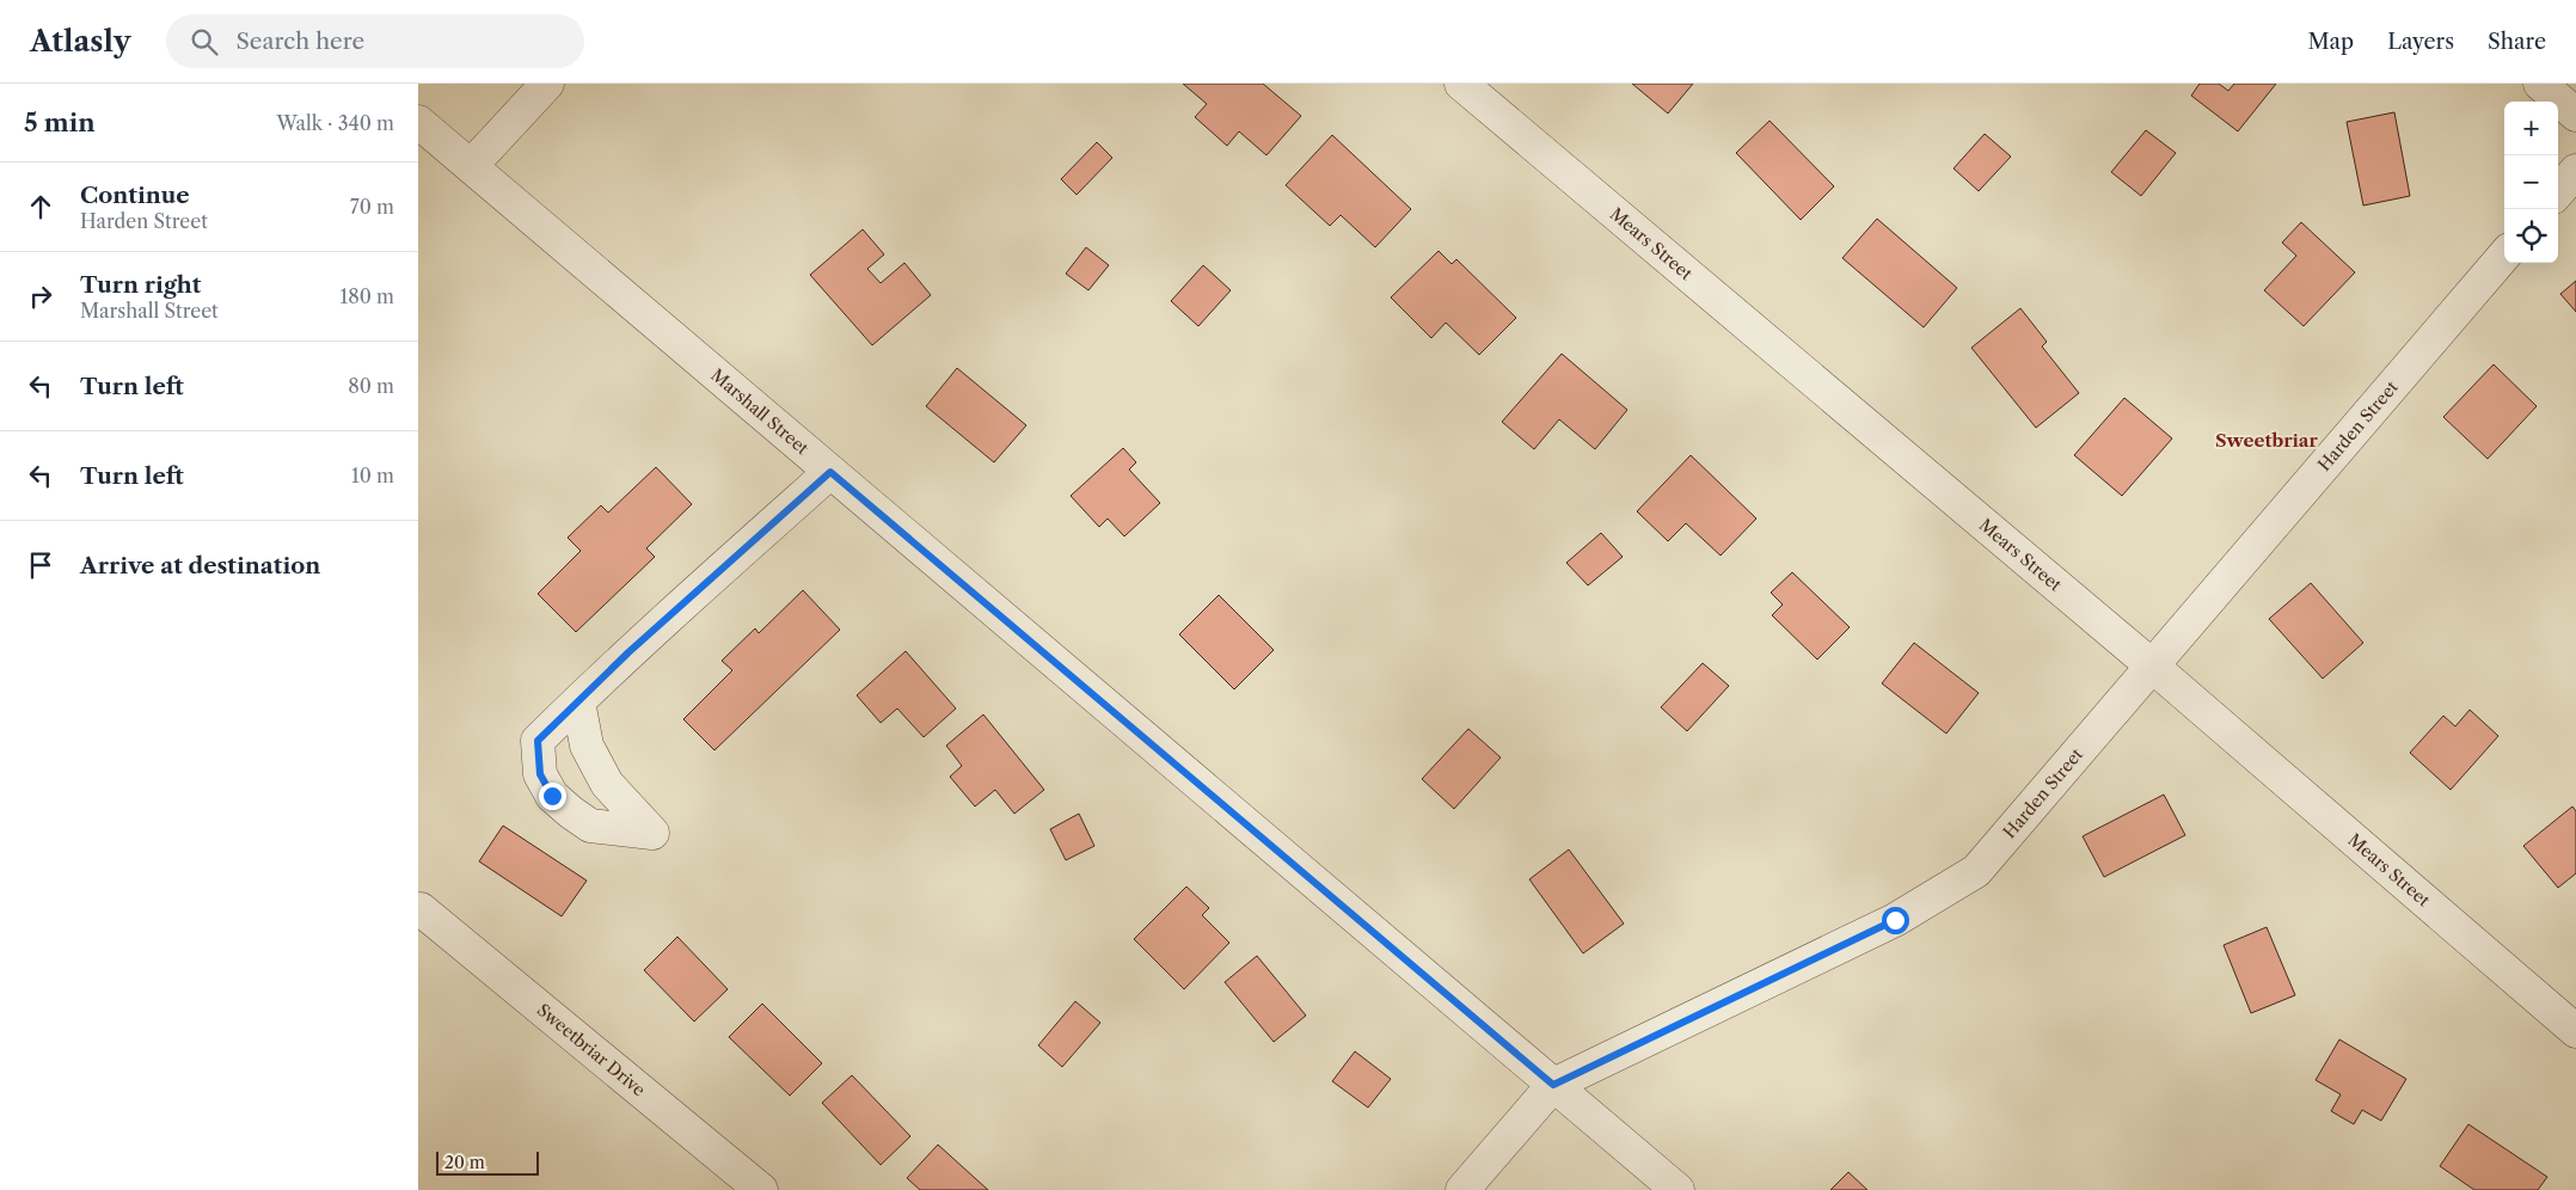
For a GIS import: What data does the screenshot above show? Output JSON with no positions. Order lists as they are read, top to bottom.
{
  "streets": {
    "street": [
      "Mears Street",
      "Marshall Street",
      "Harden Street",
      "Sweetbriar Drive"
    ]
  },
  "crossings": [
    ["Mears Street", "Harden Street"],
    ["Marshall Street", "Harden Street"]
  ],
  "districts": ["Sweetbriar"],
  "scale_bar": "20 m",
  "page": {
    "header": "Atlasly",
    "search": "Search here",
    "nav": ["Map", "Layers", "Share"],
    "heading": ["5 min", "Walk · 340 m"],
    "map_buttons": ["+", "−"],
    "list": [
      ["Continue", "Harden Street", "70 m"],
      ["Turn right", "Marshall Street", "180 m"],
      ["Turn left", "80 m"],
      ["Turn left", "10 m"],
      "Arrive at destination"
    ],
    "scale": "20 m"
  }
}
